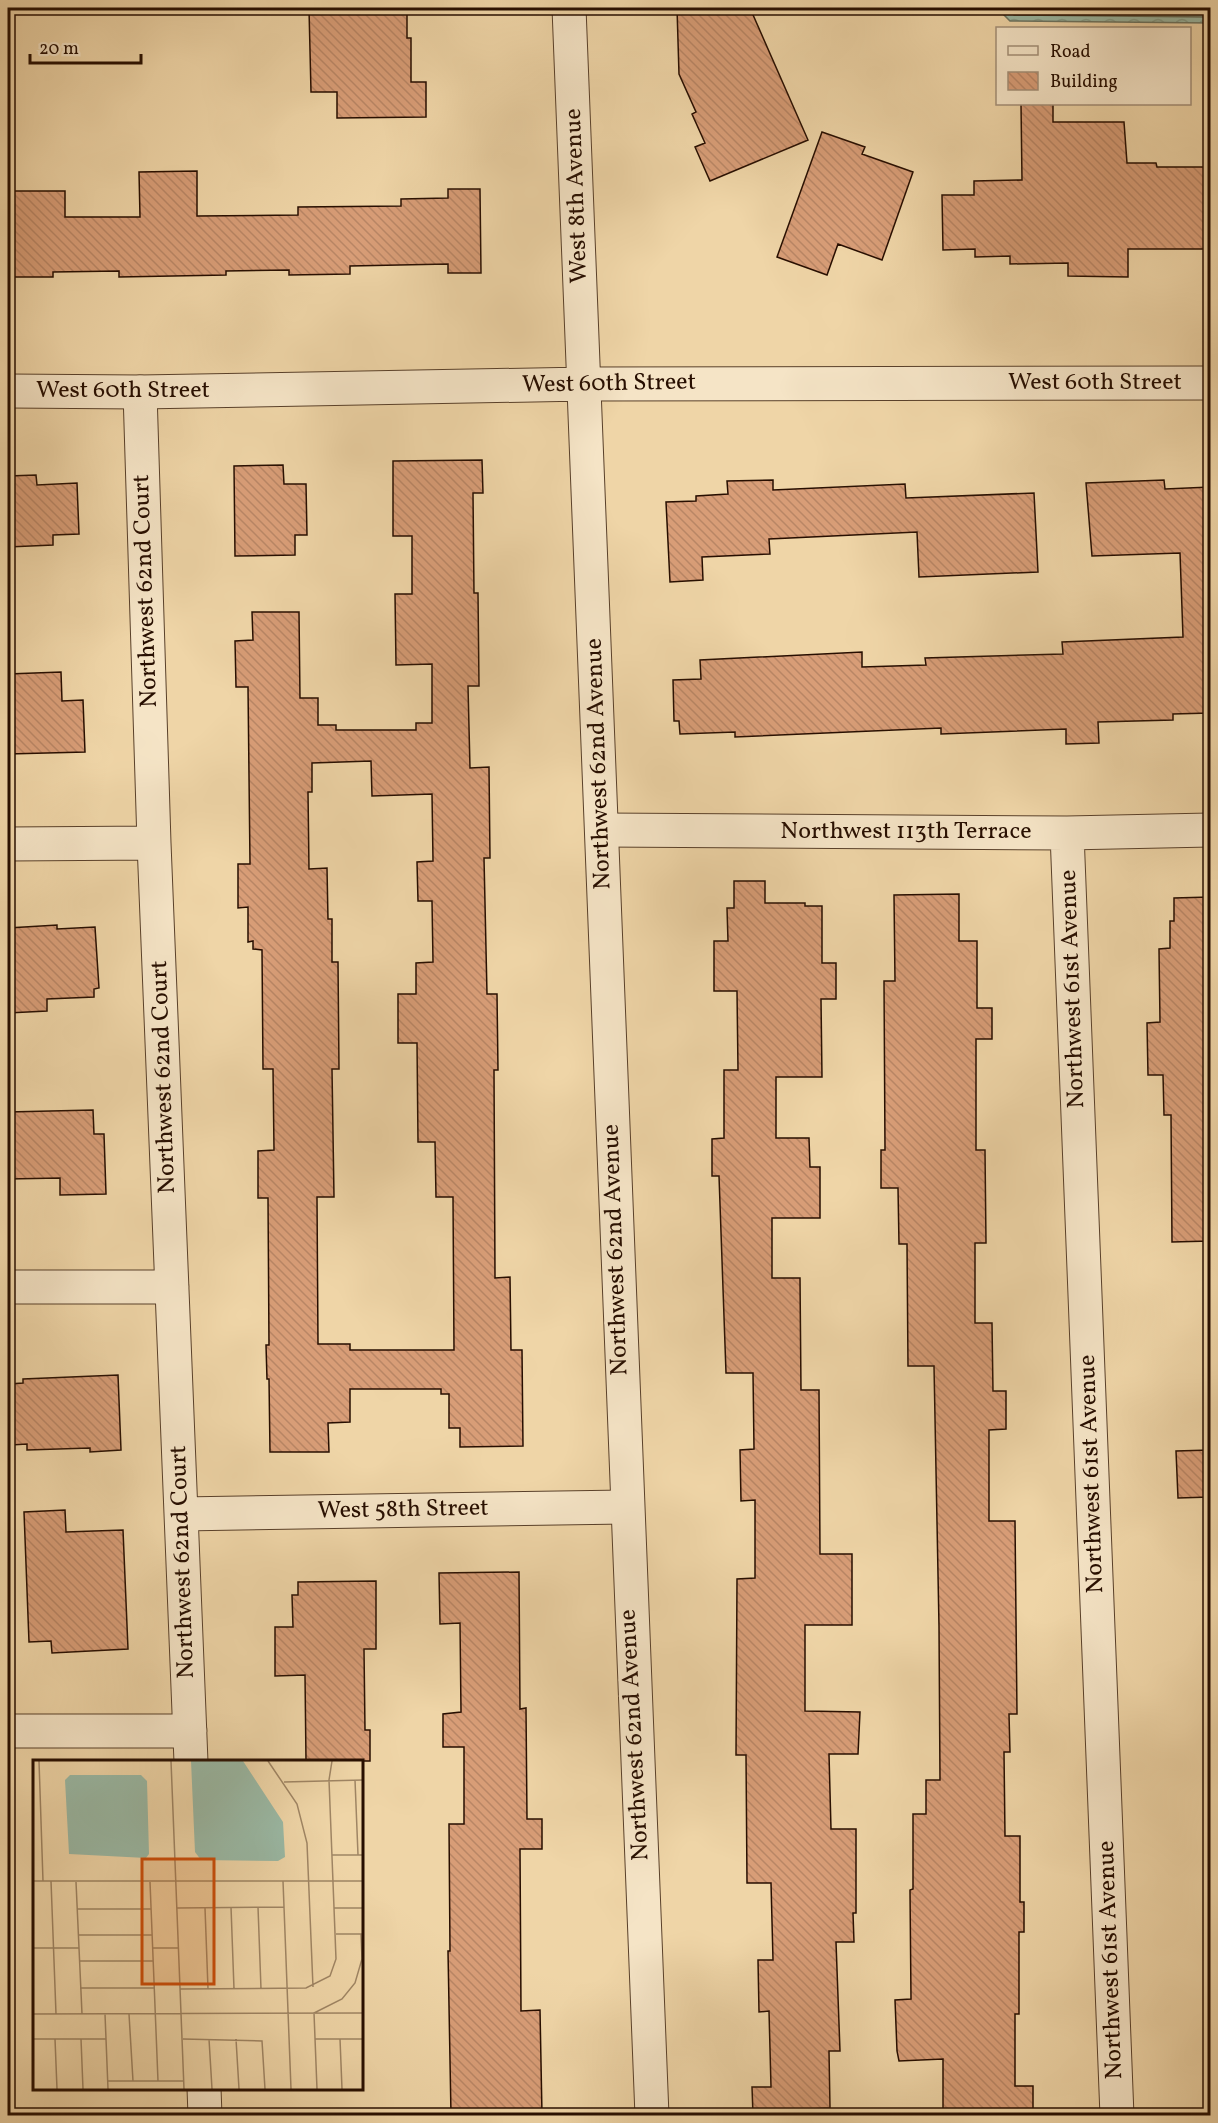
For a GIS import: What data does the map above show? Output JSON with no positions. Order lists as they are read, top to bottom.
{
  "streets": {
    "street": [
      "West 8th Avenue",
      "West 60th Street",
      "Northwest 62nd Court",
      "Northwest 62nd Avenue",
      "Northwest 113th Terrace",
      "Northwest 61st Avenue",
      "West 58th Street"
    ]
  },
  "crossings": [
    ["West 8th Avenue", "West 60th Street"],
    ["West 8th Avenue", "Northwest 62nd Avenue"],
    ["West 60th Street", "Northwest 62nd Court"],
    ["West 60th Street", "Northwest 62nd Avenue"],
    ["Northwest 62nd Court", "West 58th Street"],
    ["Northwest 62nd Avenue", "Northwest 113th Terrace"],
    ["Northwest 62nd Avenue", "West 58th Street"],
    ["Northwest 113th Terrace", "Northwest 61st Avenue"]
  ],
  "legend": ["Road", "Building"],
  "scale_bar": "20 m"
}
